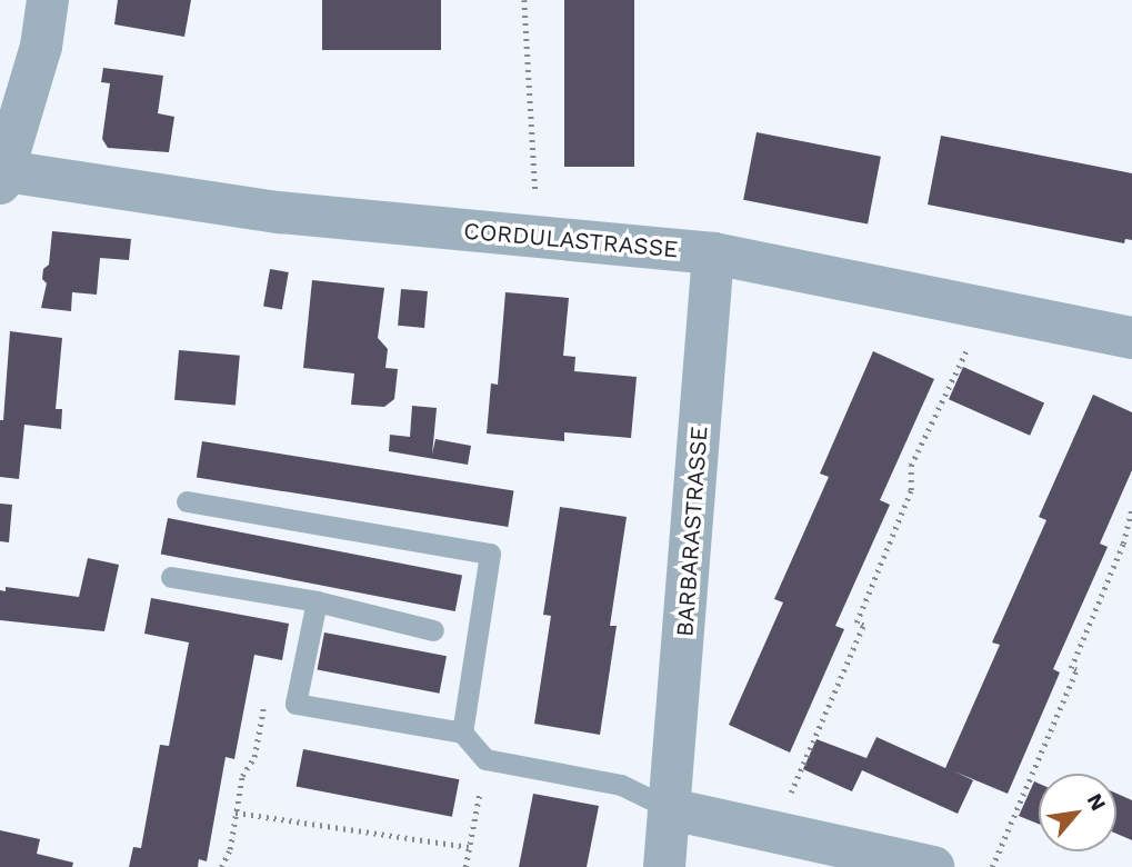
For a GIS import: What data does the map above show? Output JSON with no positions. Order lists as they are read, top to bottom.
{
  "streets": {
    "street": ["CORDULASTRASSE", "BARBARASTRASSE"]
  },
  "crossings": [
    ["CORDULASTRASSE", "BARBARASTRASSE"]
  ],
  "north": "top right"
}
